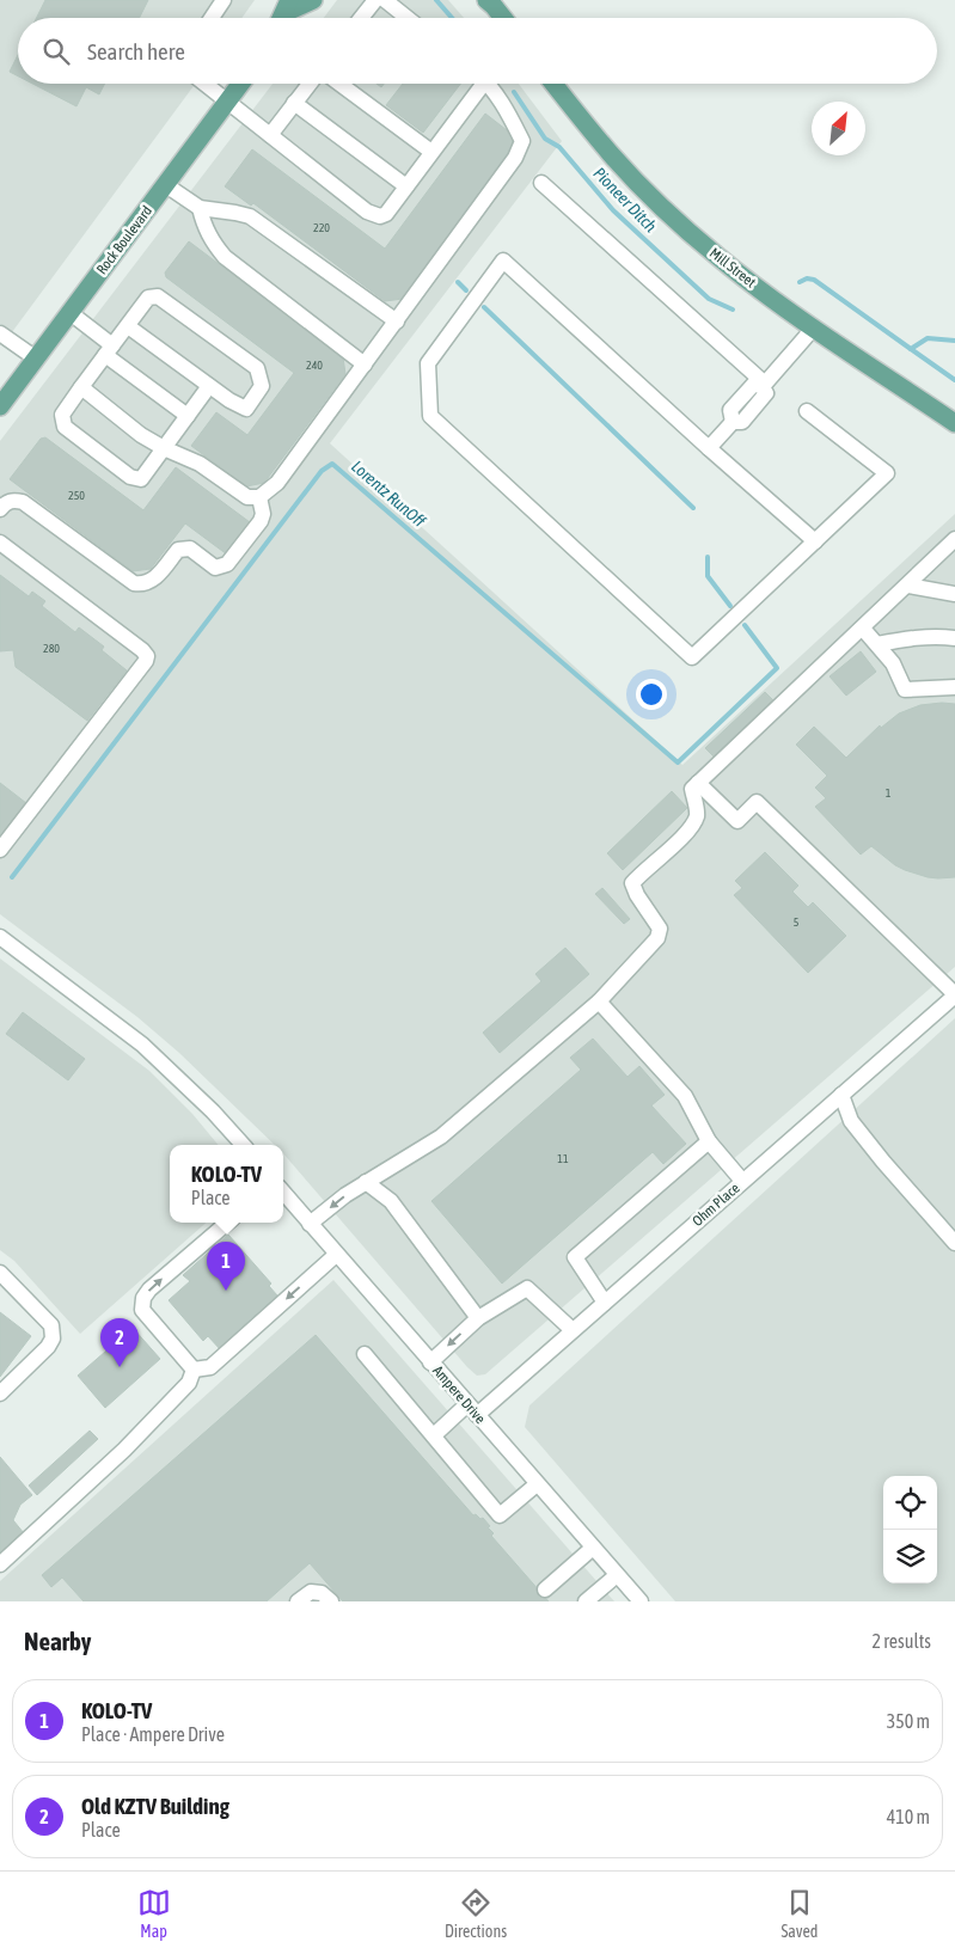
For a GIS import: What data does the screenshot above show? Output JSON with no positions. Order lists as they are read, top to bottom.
{
  "streets": {
    "main road": ["Rock Boulevard", "Mill Street"],
    "street": ["Ohm Place", "Ampere Drive"]
  },
  "crossings": [
    ["Ohm Place", "Ampere Drive"]
  ],
  "water": ["Pioneer Ditch", "Lorentz RunOff"],
  "house_numbers": [
    "220",
    "240",
    "250",
    "280",
    "1",
    "5",
    "11"
  ],
  "north": "top right",
  "page": {
    "search": "Search here",
    "popup": ["KOLO-TV", "Place"],
    "pins": ["1", "2"],
    "heading": ["Nearby", "2 results"],
    "list": [
      {
        "mark": "1",
        "name": "KOLO-TV",
        "note": "Place · Ampere Drive",
        "value": "350 m"
      },
      {
        "mark": "2",
        "name": "Old KZTV Building",
        "note": "Place",
        "value": "410 m"
      }
    ],
    "nav": ["Map", "Directions", "Saved"]
  }
}
